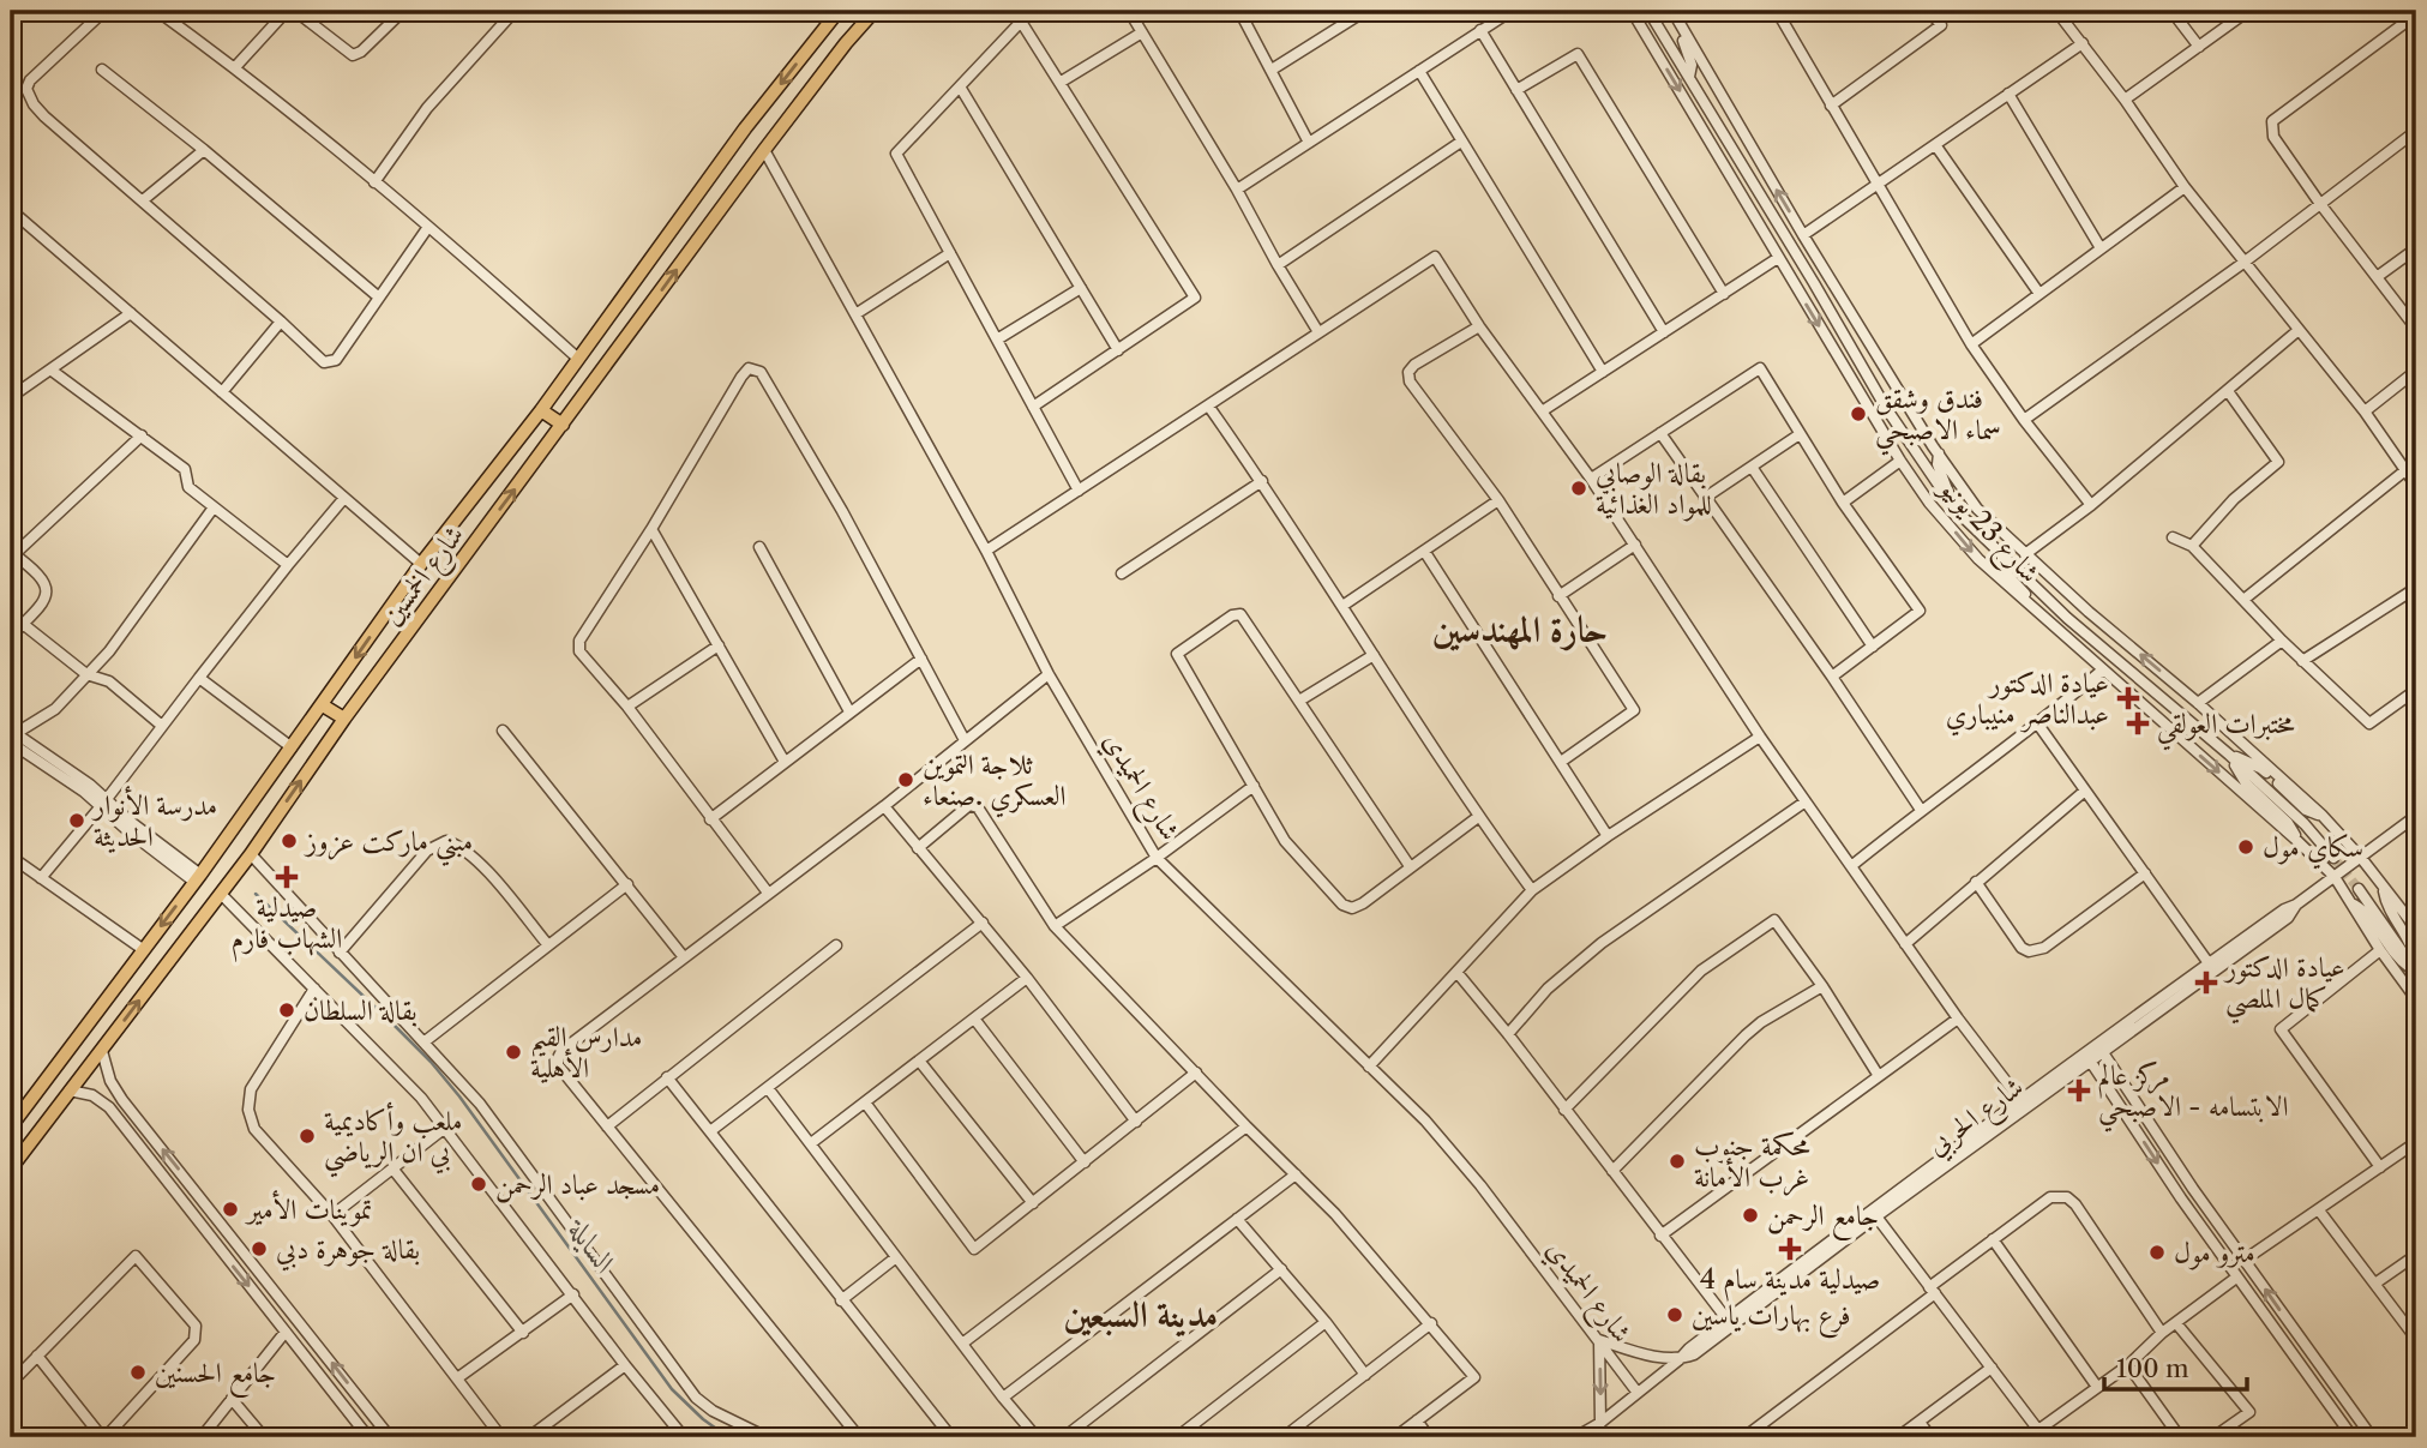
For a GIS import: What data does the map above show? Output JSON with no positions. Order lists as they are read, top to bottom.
{
  "streets": {
    "main road": ["شارع الخمسين"],
    "street": ["شارع 23 يونيو", "شارع الحميدي", "شارع الحربي"]
  },
  "crossings": [
    ["شارع 23 يونيو", "شارع الحربي"],
    ["شارع الخمسين", "شارع الحميدي"],
    ["شارع الحميدي", "شارع الحربي"]
  ],
  "districts": ["حارة المهندسين", "مدينة السبعين"],
  "water": ["السايلة"],
  "places": {
    "other": [
      "فندق وشقق سماء الاصبحي",
      "بقالة الوصابي للمواد الغذائية",
      "ثلاجة التموين العسكري .صنعاء",
      "مدرسة الأنوار الحديثة",
      "مبني ماركت عزوز",
      "سكاي مول",
      "بقالة السلطان",
      "مدارس القيم الأهلية",
      "ملعب وأكاديمية بي ان الرياضي",
      "محكمة جنوب غرب الأمانة",
      "مسجد عباد الرحمن",
      "تموينات الأمير",
      "جامع الرحمن",
      "بقالة جوهرة دبي",
      "مترو مول",
      "فرع بهارات ياسين",
      "جامع الحسنين"
    ],
    "health": [
      "عيادة الدكتور عبدالناصر منيباري",
      "مختبرات العولقي",
      "صيدلية الشهاب فارم",
      "عيادة الدكتور كمال الملصي",
      "مركز عالم الابتسامه - الاصبحي",
      "صيدلية مدينة سام 4"
    ]
  },
  "scale_bar": "100 m"
}
